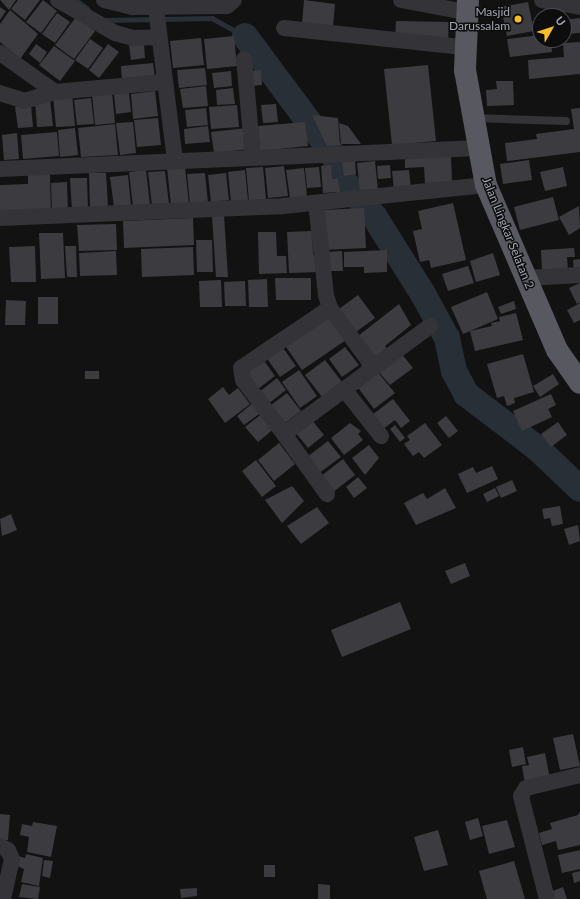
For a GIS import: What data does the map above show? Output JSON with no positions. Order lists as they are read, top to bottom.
{
  "streets": {
    "highway": ["Jalan Lingkar Selatan 2"]
  },
  "places": ["Masjid Darussalam"],
  "north": "top right"
}
